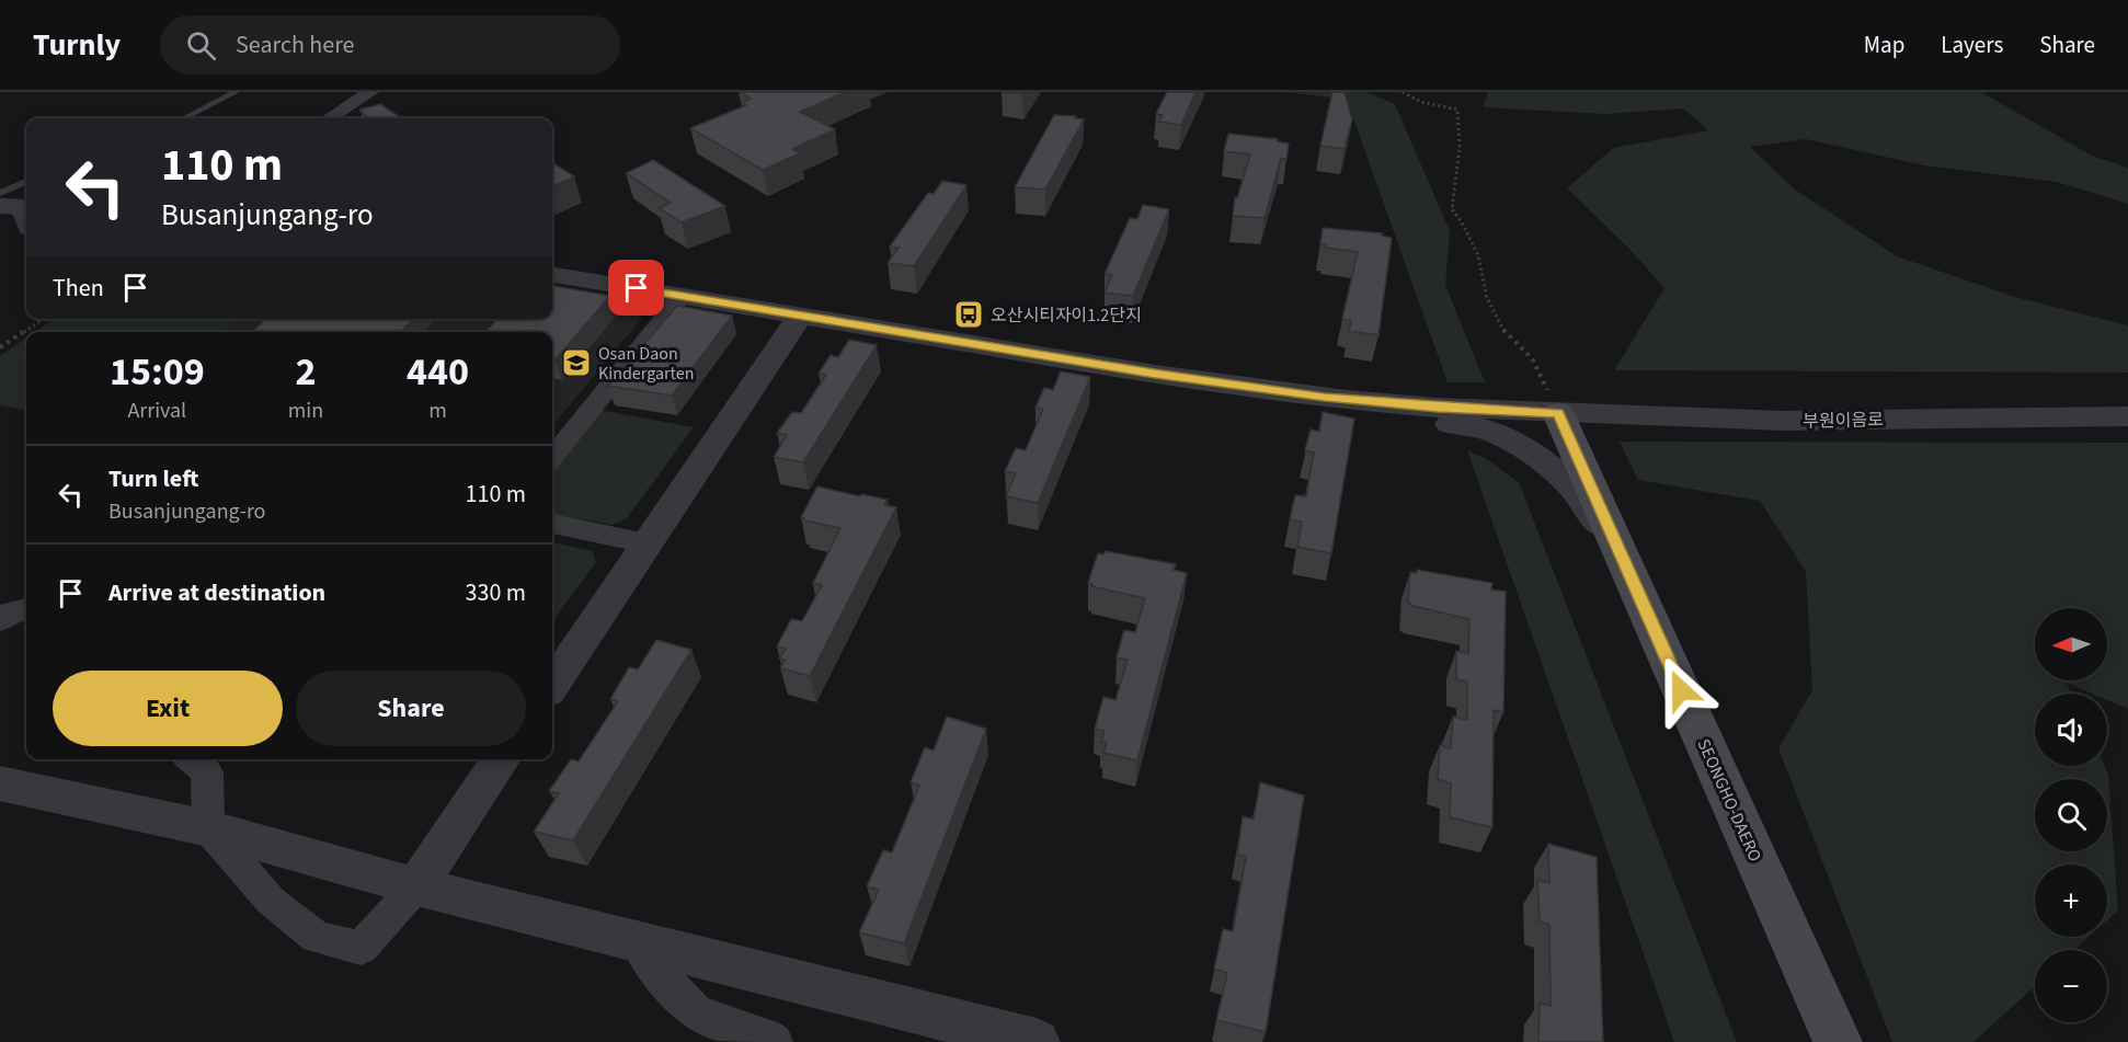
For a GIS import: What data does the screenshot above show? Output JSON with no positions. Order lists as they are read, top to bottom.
{
  "streets": {
    "main road": ["SEONGHO-DAERO"],
    "street": ["부원이음로"]
  },
  "crossings": [
    ["부원이음로", "SEONGHO-DAERO"]
  ],
  "places": {
    "bus stop": ["오산시티자이1.2단지"],
    "school or university": ["Osan Daon Kindergarten"]
  },
  "north": "left",
  "page": {
    "header": "Turnly",
    "search": "Search here",
    "nav": ["Map", "Layers", "Share"],
    "turn": ["110 m", "Busanjungang-ro"],
    "then": "Then",
    "eta": [
      "15:09",
      "Arrival",
      "2",
      "min",
      "440",
      "m"
    ],
    "list": [
      {
        "name": "Turn left",
        "note": "Busanjungang-ro",
        "value": "110 m"
      },
      {
        "name": "Arrive at destination",
        "value": "330 m"
      }
    ],
    "map_buttons": ["+", "−"],
    "buttons": ["Exit", "Share"]
  }
}
